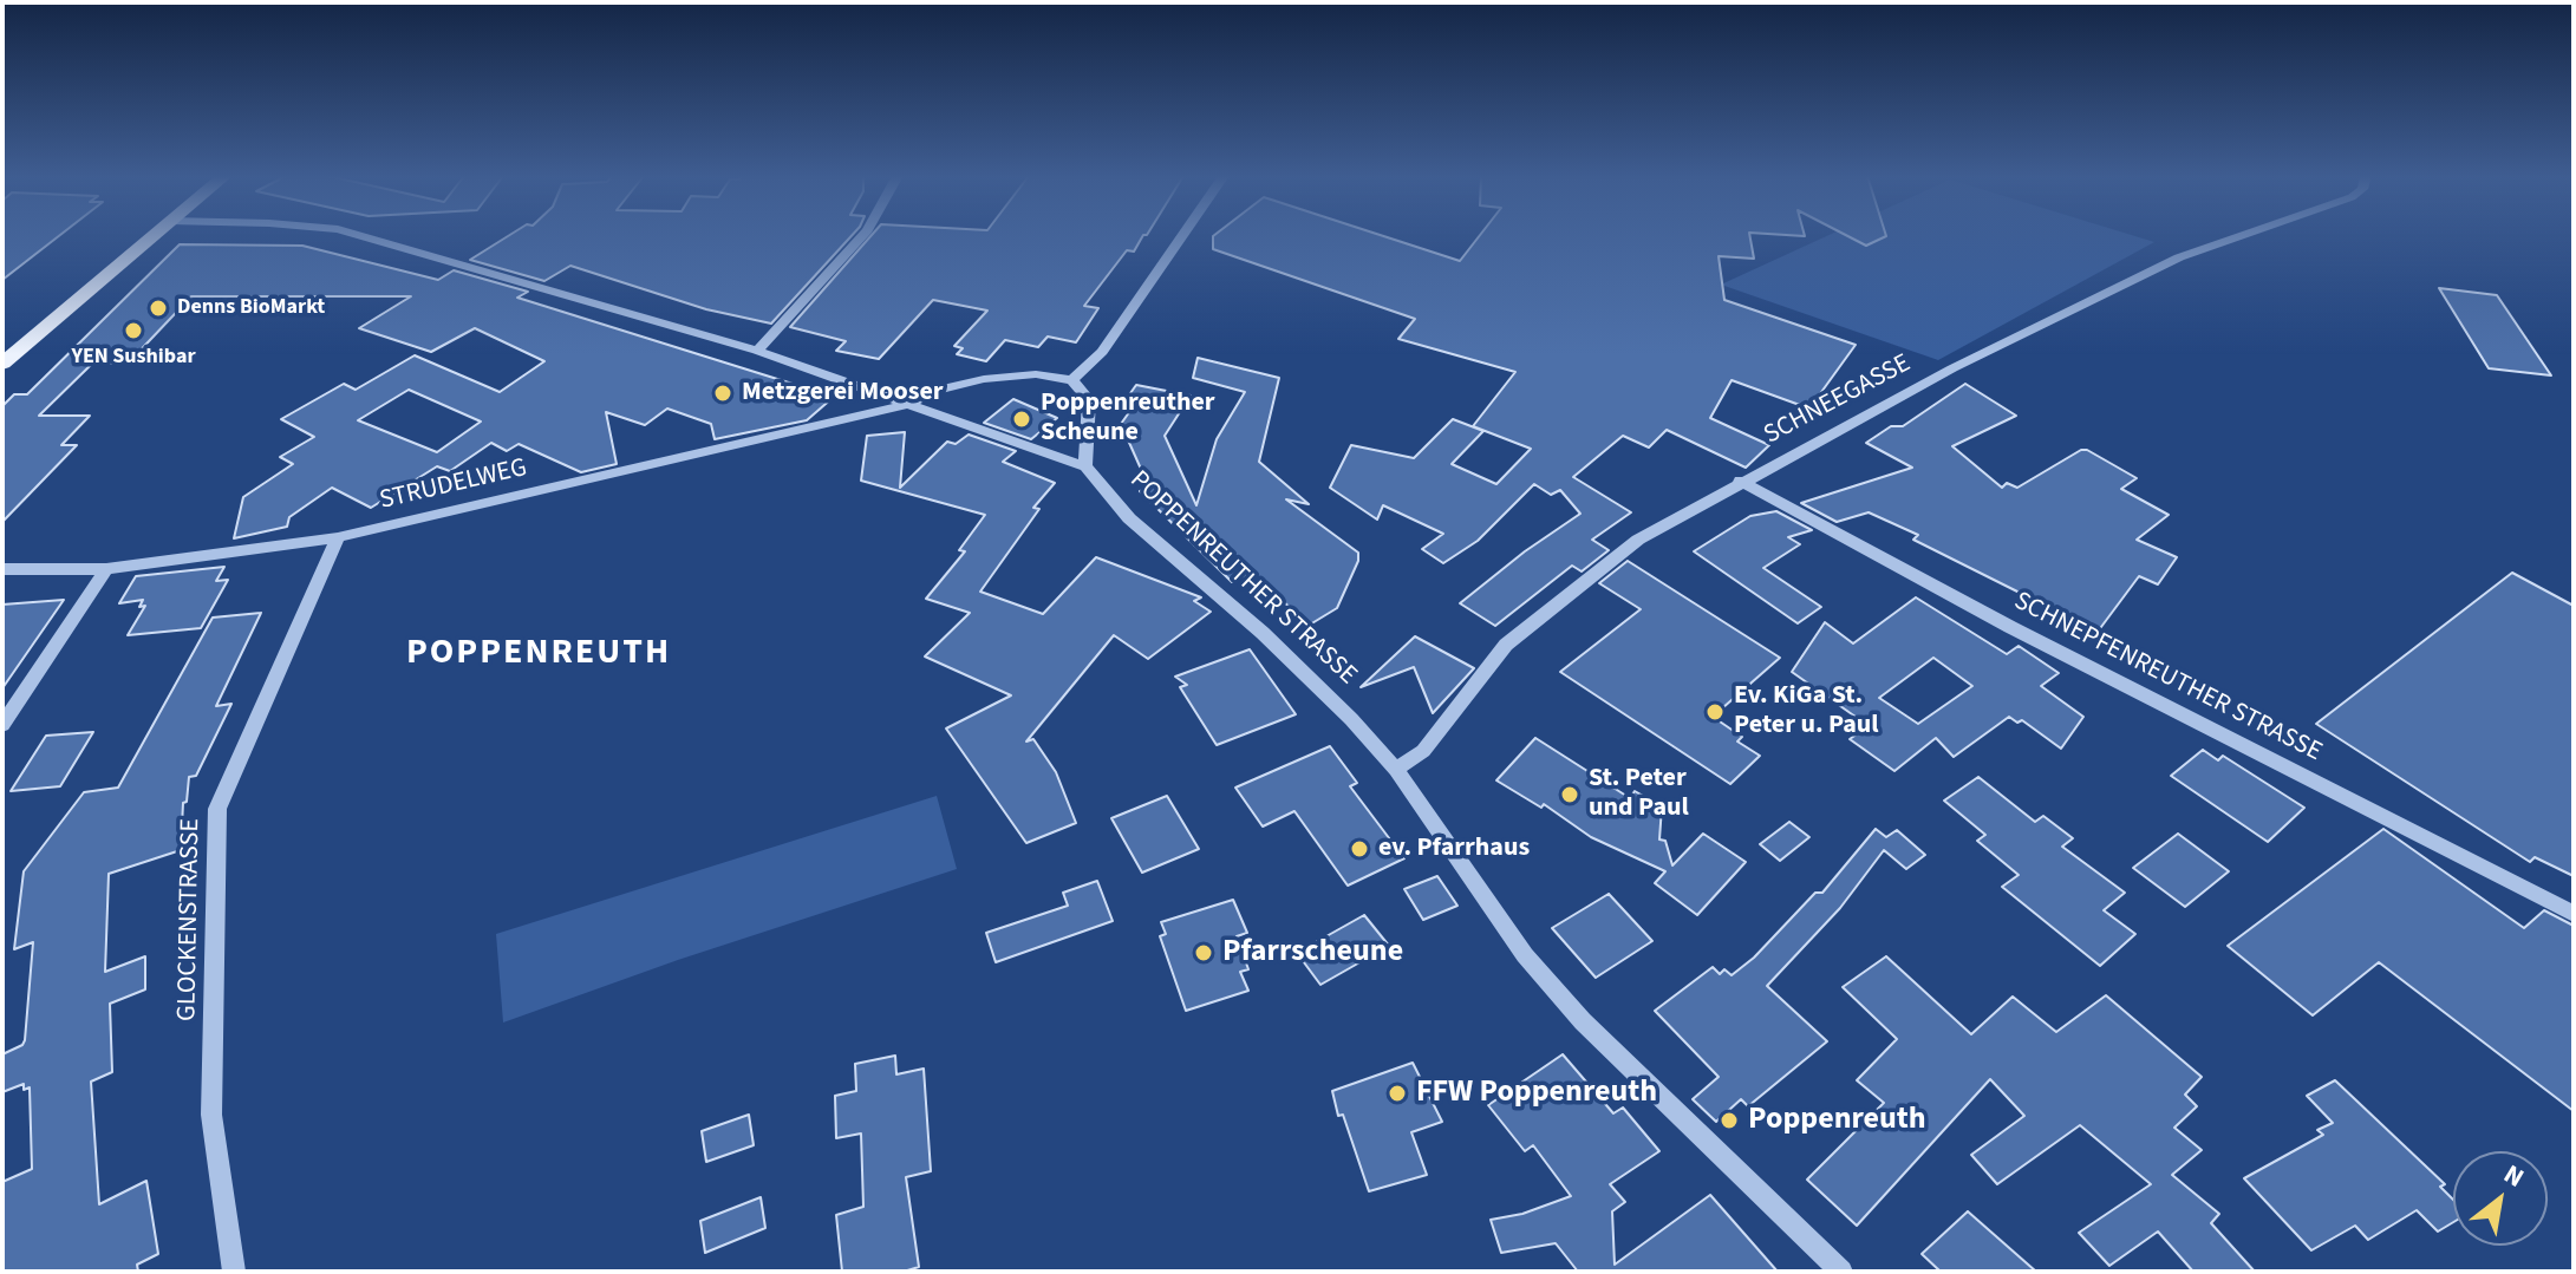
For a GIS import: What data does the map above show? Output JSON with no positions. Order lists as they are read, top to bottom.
{
  "streets": {
    "street": [
      "SCHNEEGASSE",
      "STRUDELWEG",
      "POPPENREUTHER STRASSE",
      "SCHNEPFENREUTHER STRASSE",
      "GLOCKENSTRASSE"
    ]
  },
  "crossings": [
    ["SCHNEEGASSE", "POPPENREUTHER STRASSE"],
    ["SCHNEEGASSE", "SCHNEPFENREUTHER STRASSE"],
    ["STRUDELWEG", "GLOCKENSTRASSE"]
  ],
  "districts": ["POPPENREUTH"],
  "places": [
    "Denns BioMarkt",
    "YEN Sushibar",
    "Metzgerei Mooser",
    "Poppenreuther Scheune",
    "Ev. KiGa St. Peter u. Paul",
    "St. Peter und Paul",
    "ev. Pfarrhaus",
    "Pfarrscheune",
    "FFW Poppenreuth",
    "Poppenreuth"
  ],
  "north": "top right"
}
